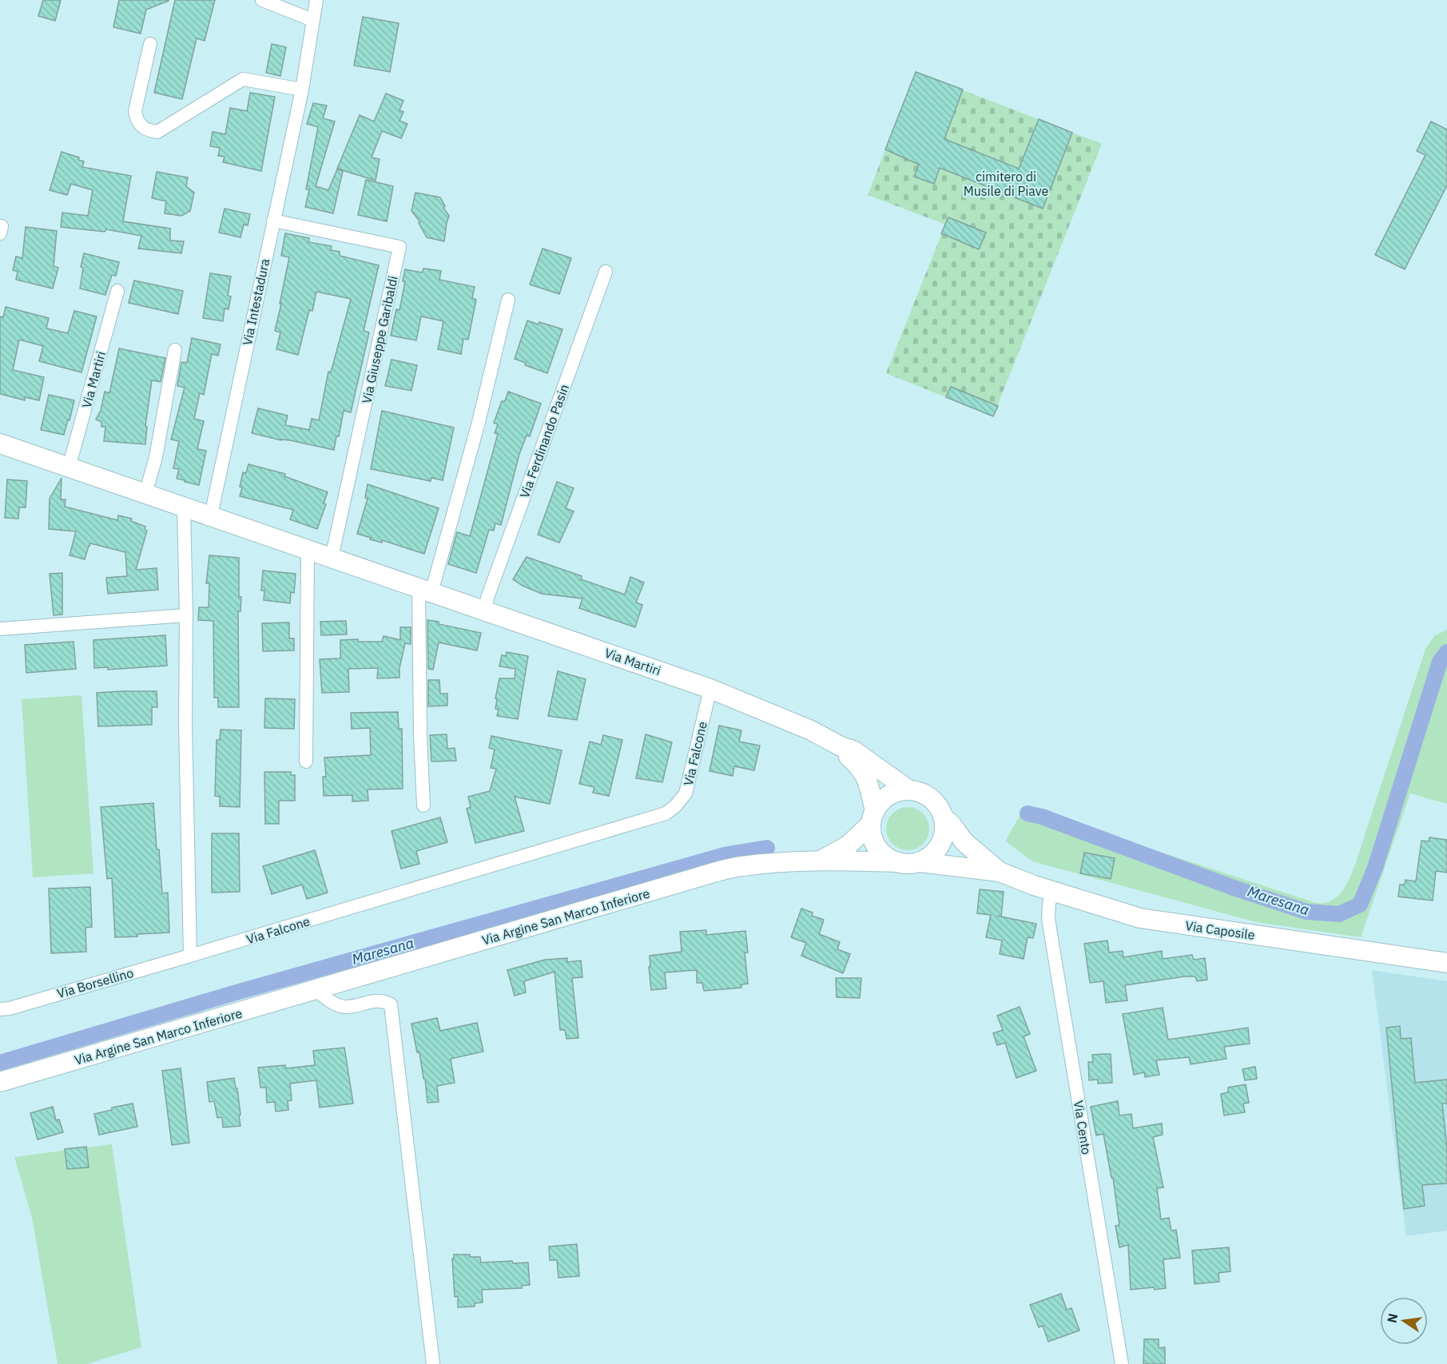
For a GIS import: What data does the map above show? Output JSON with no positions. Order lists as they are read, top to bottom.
{
  "streets": {
    "street": [
      "Via Intestadura",
      "Via Giuseppe Garibaldi",
      "Via Martiri",
      "Via Ferdinando Pasin",
      "Via Falcone",
      "Via Argine San Marco Inferiore",
      "Via Caposile",
      "Via Borsellino",
      "Via Cento"
    ]
  },
  "crossings": [
    ["Via Intestadura", "Via Giuseppe Garibaldi"],
    ["Via Intestadura", "Via Martiri"],
    ["Via Giuseppe Garibaldi", "Via Martiri"],
    ["Via Martiri", "Via Ferdinando Pasin"],
    ["Via Martiri", "Via Falcone"],
    ["Via Martiri", "Via Argine San Marco Inferiore"],
    ["Via Martiri", "Via Caposile"],
    ["Via Falcone", "Via Borsellino"],
    ["Via Argine San Marco Inferiore", "Via Caposile"],
    ["Via Caposile", "Via Cento"]
  ],
  "water": ["Maresana"],
  "parks": ["cimitero di Musile di Piave"],
  "north": "left"
}
